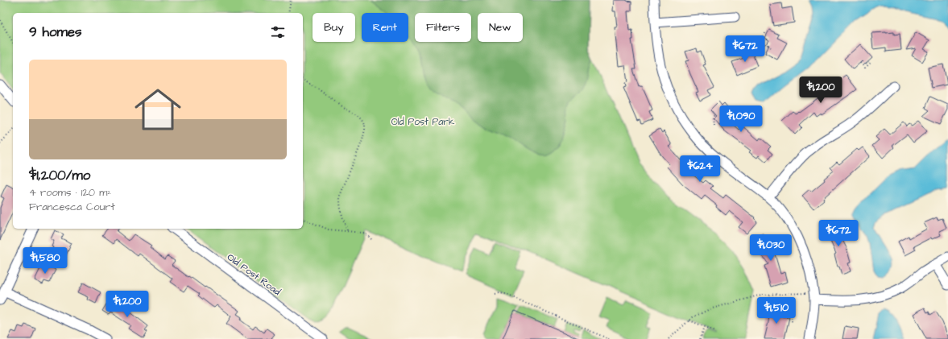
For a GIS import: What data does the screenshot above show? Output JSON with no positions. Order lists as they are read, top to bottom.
{
  "streets": {
    "street": ["Old Post Road"]
  },
  "parks": ["Old Post Park"],
  "page": {
    "chip": [
      "Buy",
      "Rent",
      "Filters",
      "New"
    ],
    "heading": "9 homes",
    "price": [
      "$672",
      "$1,200",
      "$1,090",
      "$624",
      "$672",
      "$1,030",
      "$1,580",
      "$1,200",
      "$1,510"
    ],
    "list": [
      {
        "name": "$1,200/mo",
        "note": "4 rooms · 120 m² · Francesca Court"
      }
    ]
  }
}
